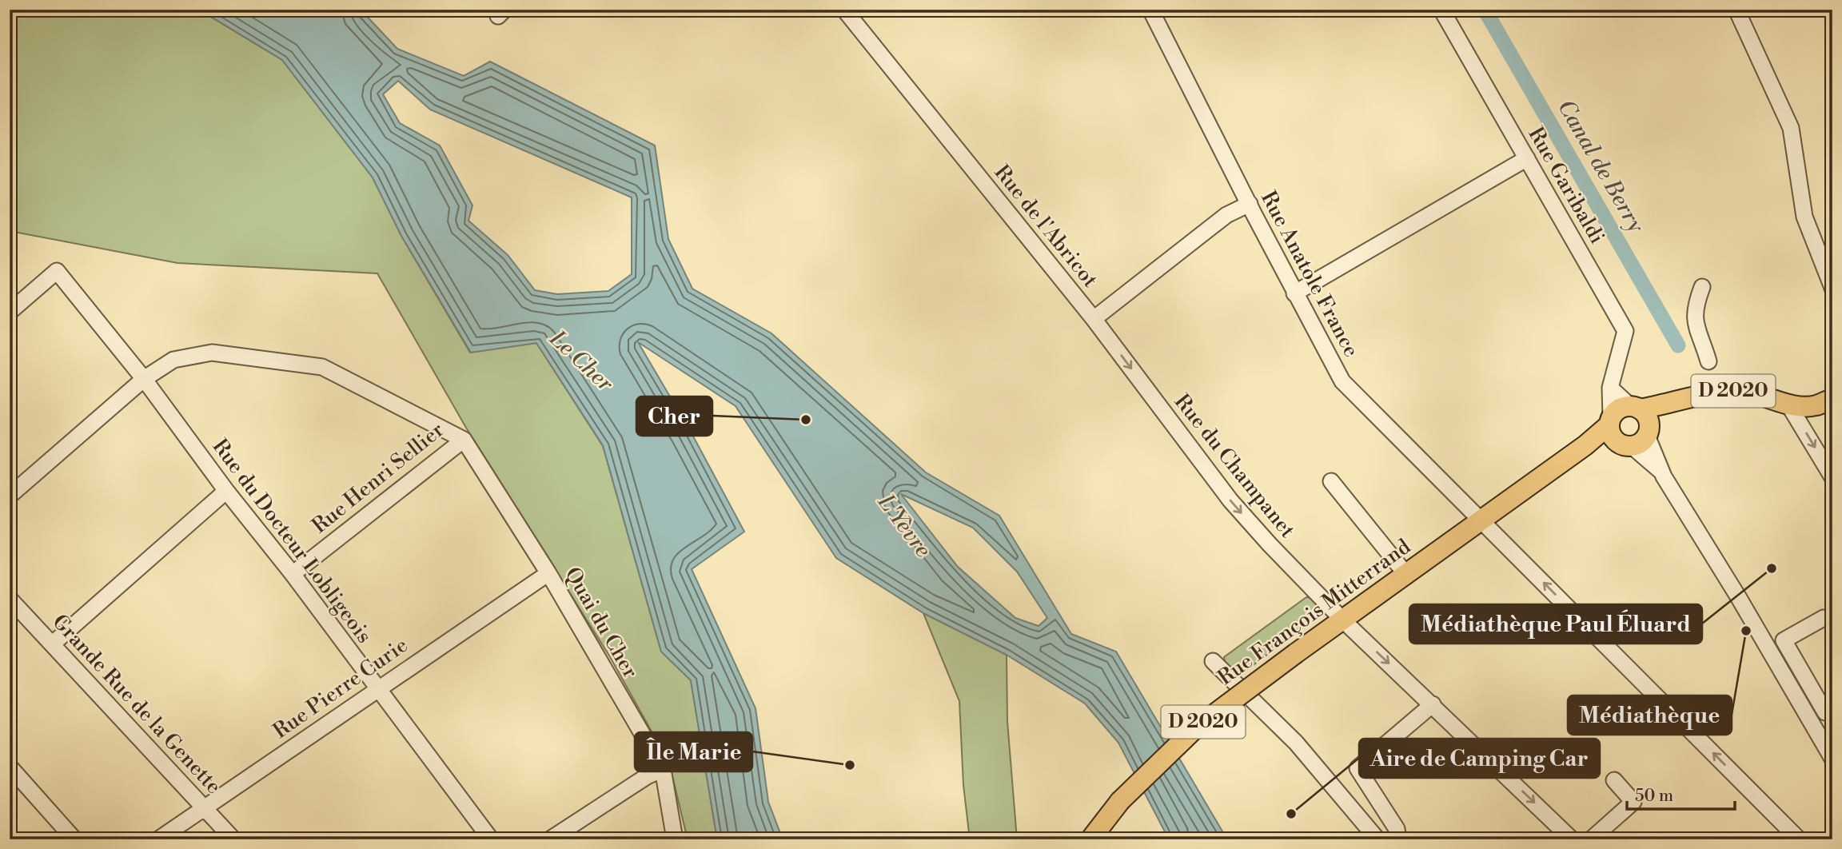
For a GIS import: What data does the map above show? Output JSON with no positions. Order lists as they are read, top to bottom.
{
  "streets": {
    "main road": ["D 2020", "Rue François Mitterrand"],
    "street": [
      "Rue Garibaldi",
      "Rue de l'Abricot",
      "Rue Anatole France",
      "Rue du Champanet",
      "Rue Henri Sellier",
      "Rue du Docteur Lobligeois",
      "Quai du Cher",
      "Rue Pierre Curie",
      "Grande Rue de la Genette"
    ]
  },
  "crossings": [
    ["Rue Garibaldi", "D 2020"],
    ["Rue Garibaldi", "Rue François Mitterrand"],
    ["Rue de l'Abricot", "Rue Anatole France"],
    ["Rue de l'Abricot", "Rue du Champanet"],
    ["Rue Anatole France", "Rue François Mitterrand"],
    ["D 2020", "Rue François Mitterrand"],
    ["Rue du Champanet", "Rue François Mitterrand"],
    ["Rue Henri Sellier", "Rue du Docteur Lobligeois"],
    ["Rue Henri Sellier", "Quai du Cher"],
    ["Rue du Docteur Lobligeois", "Rue Pierre Curie"],
    ["Quai du Cher", "Rue Pierre Curie"],
    ["Rue Pierre Curie", "Grande Rue de la Genette"]
  ],
  "water": ["Canal de Berry", "Le Cher", "L'Yèvre"],
  "places": [
    "Cher",
    "Médiathèque Paul Éluard",
    "Médiathèque",
    "Île Marie",
    "Aire de Camping Car"
  ],
  "scale_bar": "50 m"
}
